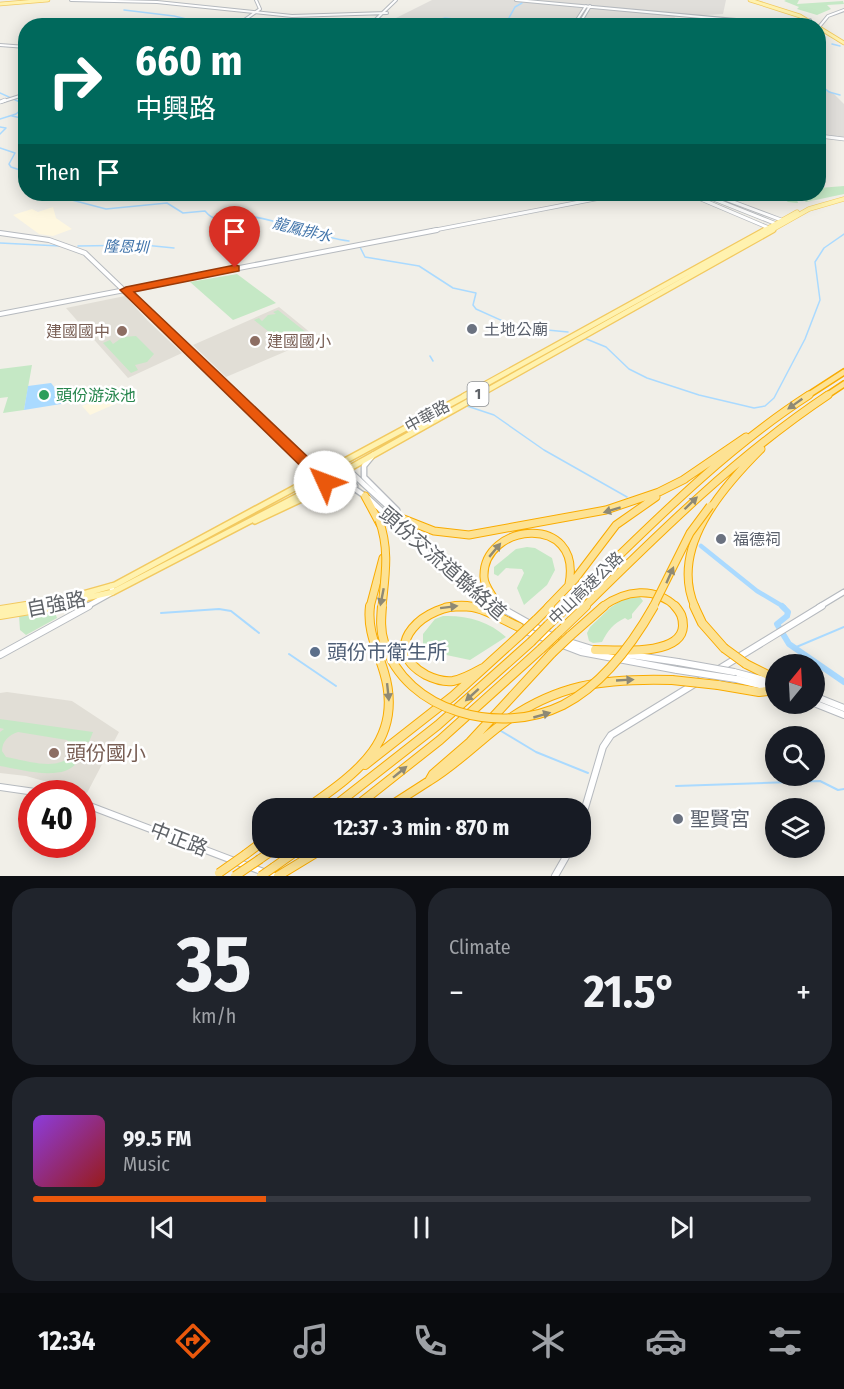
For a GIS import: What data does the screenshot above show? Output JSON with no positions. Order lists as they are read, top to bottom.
{
  "streets": {
    "highway": ["中山高速公路"],
    "main road": ["1", "中華路", "自強路"],
    "street": ["頭份交流道聯絡道", "中正路"]
  },
  "crossings": [
    ["中華路", "頭份交流道聯絡道"],
    ["中華路", "自強路"]
  ],
  "water": ["龍鳳排水", "隆恩圳"],
  "places": [
    "土地公廟",
    "建國國中",
    "建國國小",
    "頭份游泳池",
    "福德祠",
    "頭份市衛生所",
    "頭份國小",
    "聖賢宮"
  ],
  "north": "top",
  "page": {
    "turn": ["660 m", "中興路"],
    "then": "Then",
    "limit": "40",
    "trip": "12:37 · 3 min · 870 m",
    "tile": [
      ["35", "km/h"],
      "Climate"
    ],
    "heat": ["−", "21.5°", "+"],
    "song": ["99.5 FM", "Music"],
    "tabs": "12:34"
  }
}
